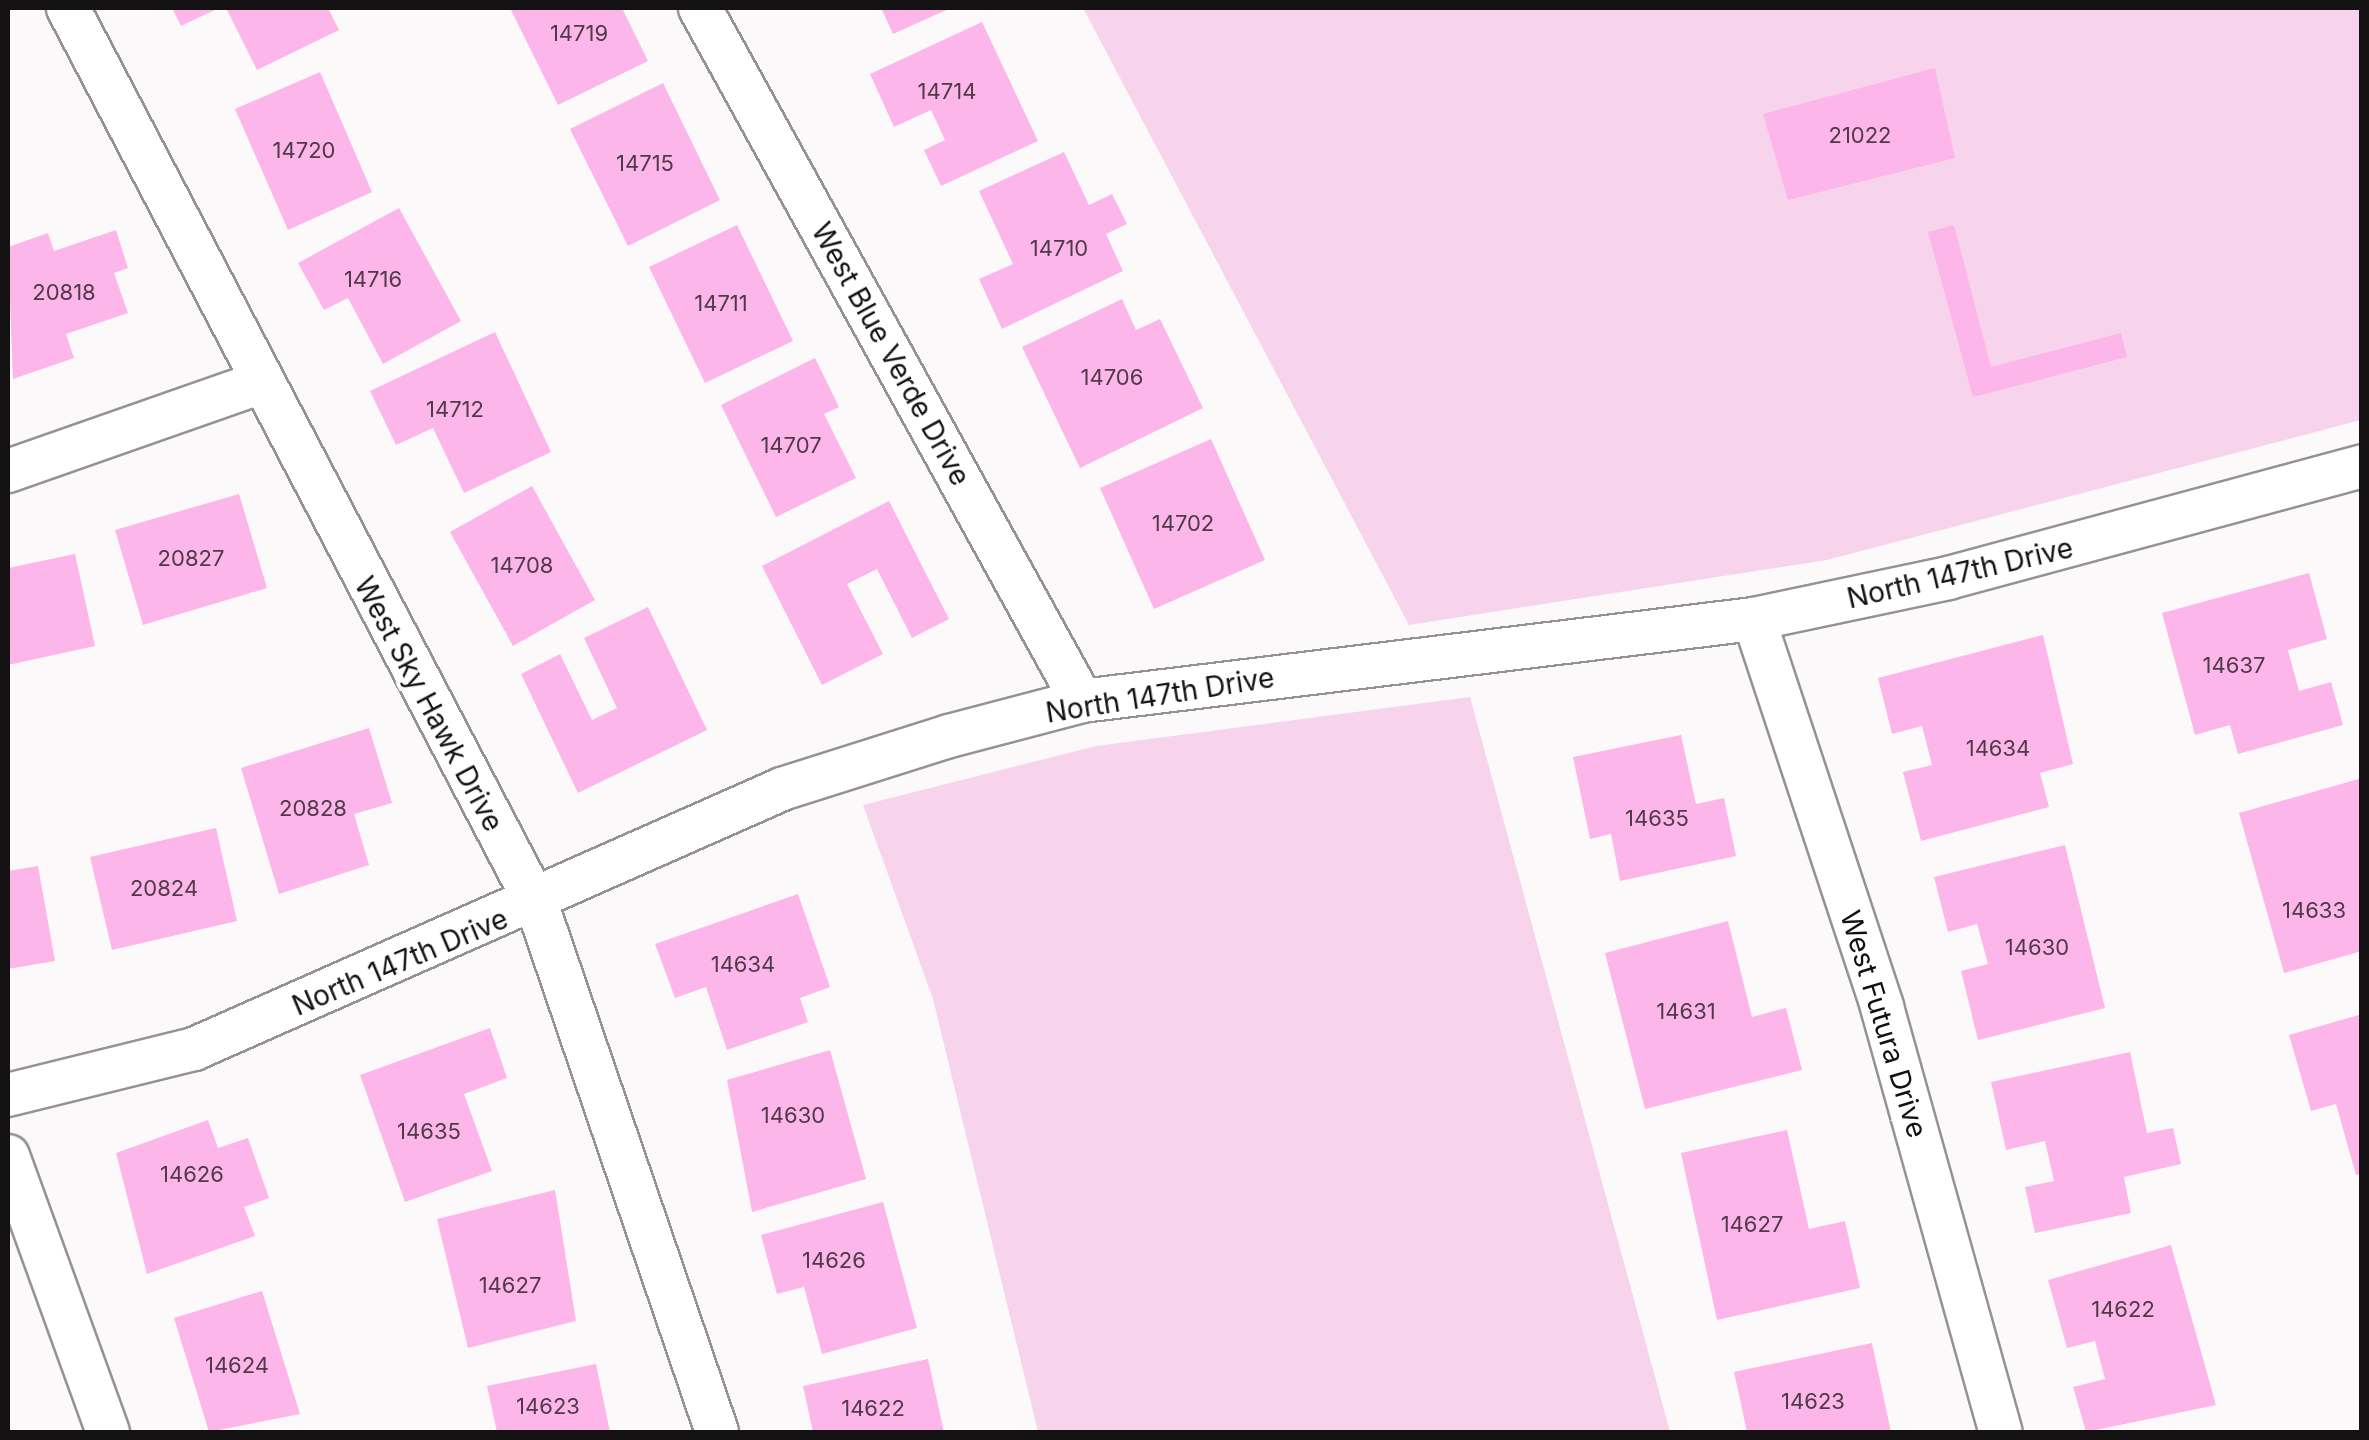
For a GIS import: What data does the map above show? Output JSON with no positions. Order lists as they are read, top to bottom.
{
  "streets": {
    "street": [
      "West Blue Verde Drive",
      "North 147th Drive",
      "West Sky Hawk Drive",
      "West Futura Drive"
    ]
  },
  "crossings": [
    ["West Blue Verde Drive", "North 147th Drive"],
    ["North 147th Drive", "West Sky Hawk Drive"],
    ["North 147th Drive", "West Futura Drive"]
  ],
  "house_numbers": [
    "14719",
    "14714",
    "21022",
    "14720",
    "14715",
    "14710",
    "14716",
    "20818",
    "14711",
    "14706",
    "14712",
    "14707",
    "14702",
    "20827",
    "14708",
    "14637",
    "14634",
    "20828",
    "14635",
    "20824",
    "14633",
    "14630",
    "14634",
    "14631",
    "14630",
    "14635",
    "14626",
    "14627",
    "14626",
    "14627",
    "14622",
    "14624",
    "14623",
    "14623",
    "14622"
  ]
}
